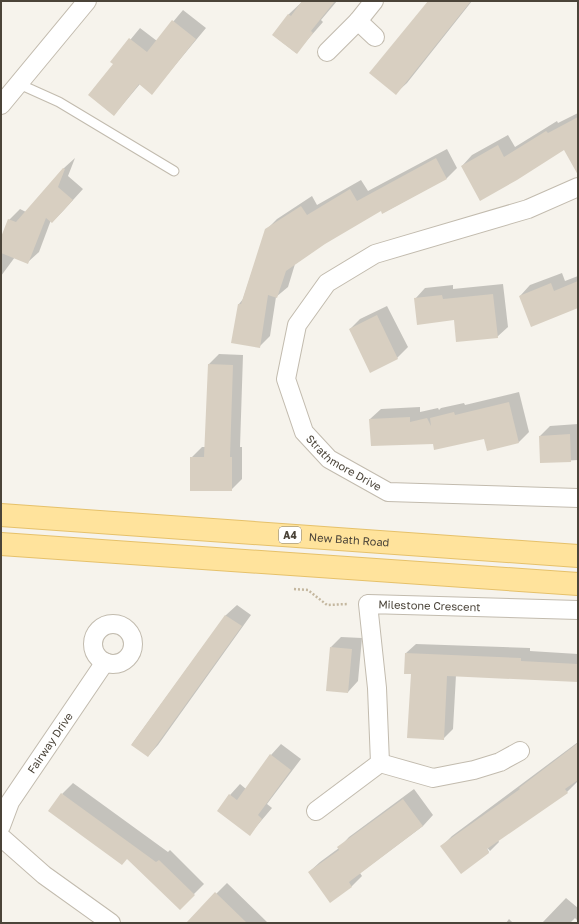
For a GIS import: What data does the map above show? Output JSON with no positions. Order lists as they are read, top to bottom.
{
  "streets": {
    "main road": ["A4", "New Bath Road"],
    "street": ["Strathmore Drive", "Milestone Crescent", "Fairway Drive"]
  }
}
